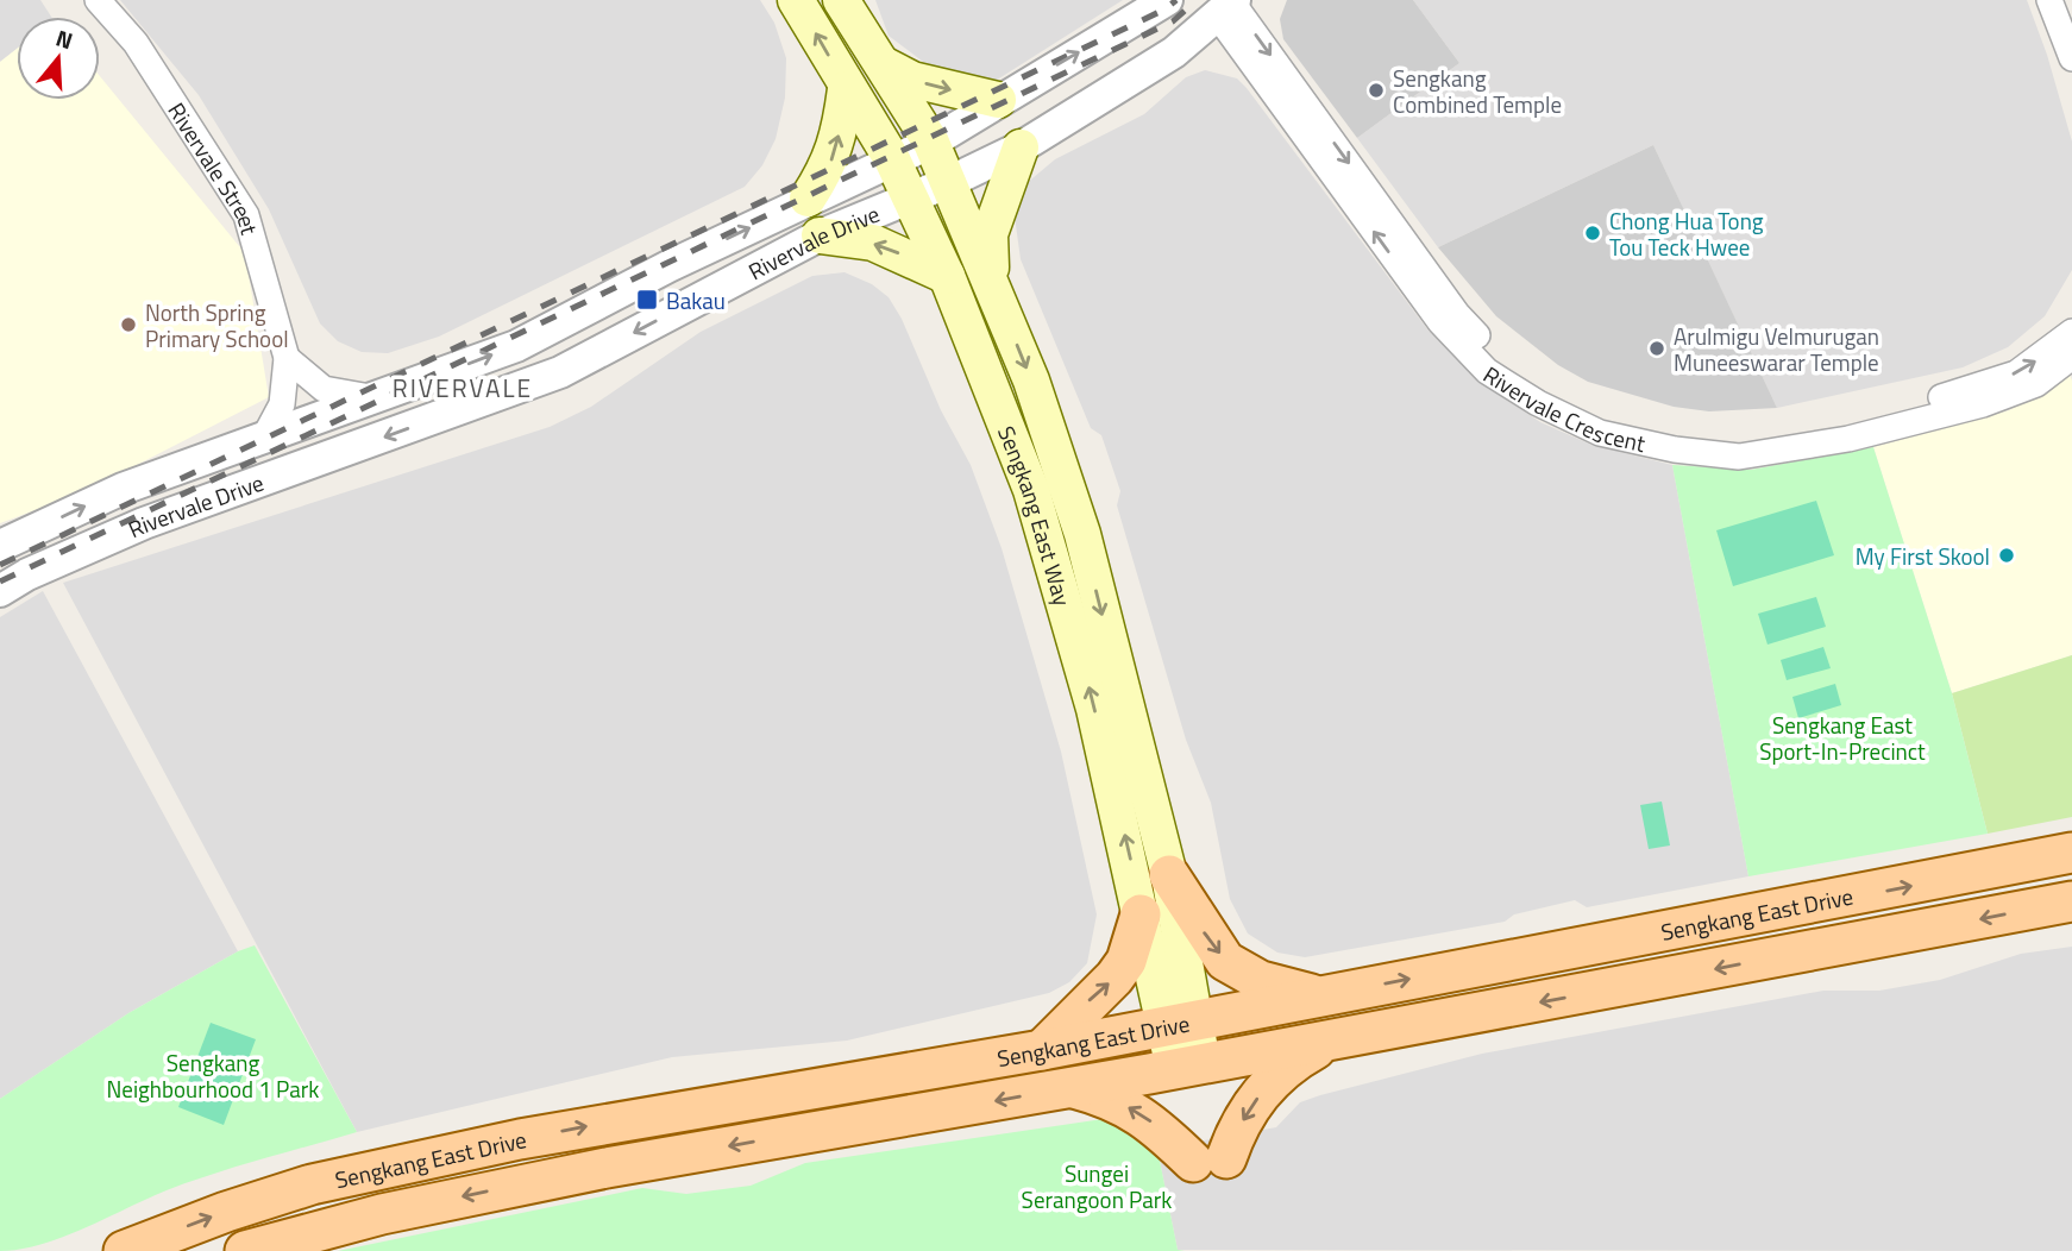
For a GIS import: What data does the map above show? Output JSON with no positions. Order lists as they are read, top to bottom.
{
  "streets": {
    "main road": ["Sengkang East Way", "Sengkang East Drive"],
    "street": ["Rivervale Street", "Rivervale Drive", "Rivervale Crescent"]
  },
  "crossings": [
    ["Rivervale Street", "Rivervale Drive"],
    ["Rivervale Drive", "Rivervale Crescent"],
    ["Rivervale Drive", "Sengkang East Way"],
    ["Sengkang East Way", "Sengkang East Drive"]
  ],
  "districts": ["RIVERVALE"],
  "parks": ["Sengkang East Sport-In-Precinct", "Sengkang Neighbourhood 1 Park", "Sungei Serangoon Park"],
  "places": {
    "other": [
      "Sengkang Combined Temple",
      "Chong Hua Tong Tou Teck Hwee",
      "North Spring Primary School",
      "Arulmigu Velmurugan Muneeswarar Temple",
      "My First Skool"
    ],
    "transit": ["Bakau"]
  },
  "north": "top"
}
